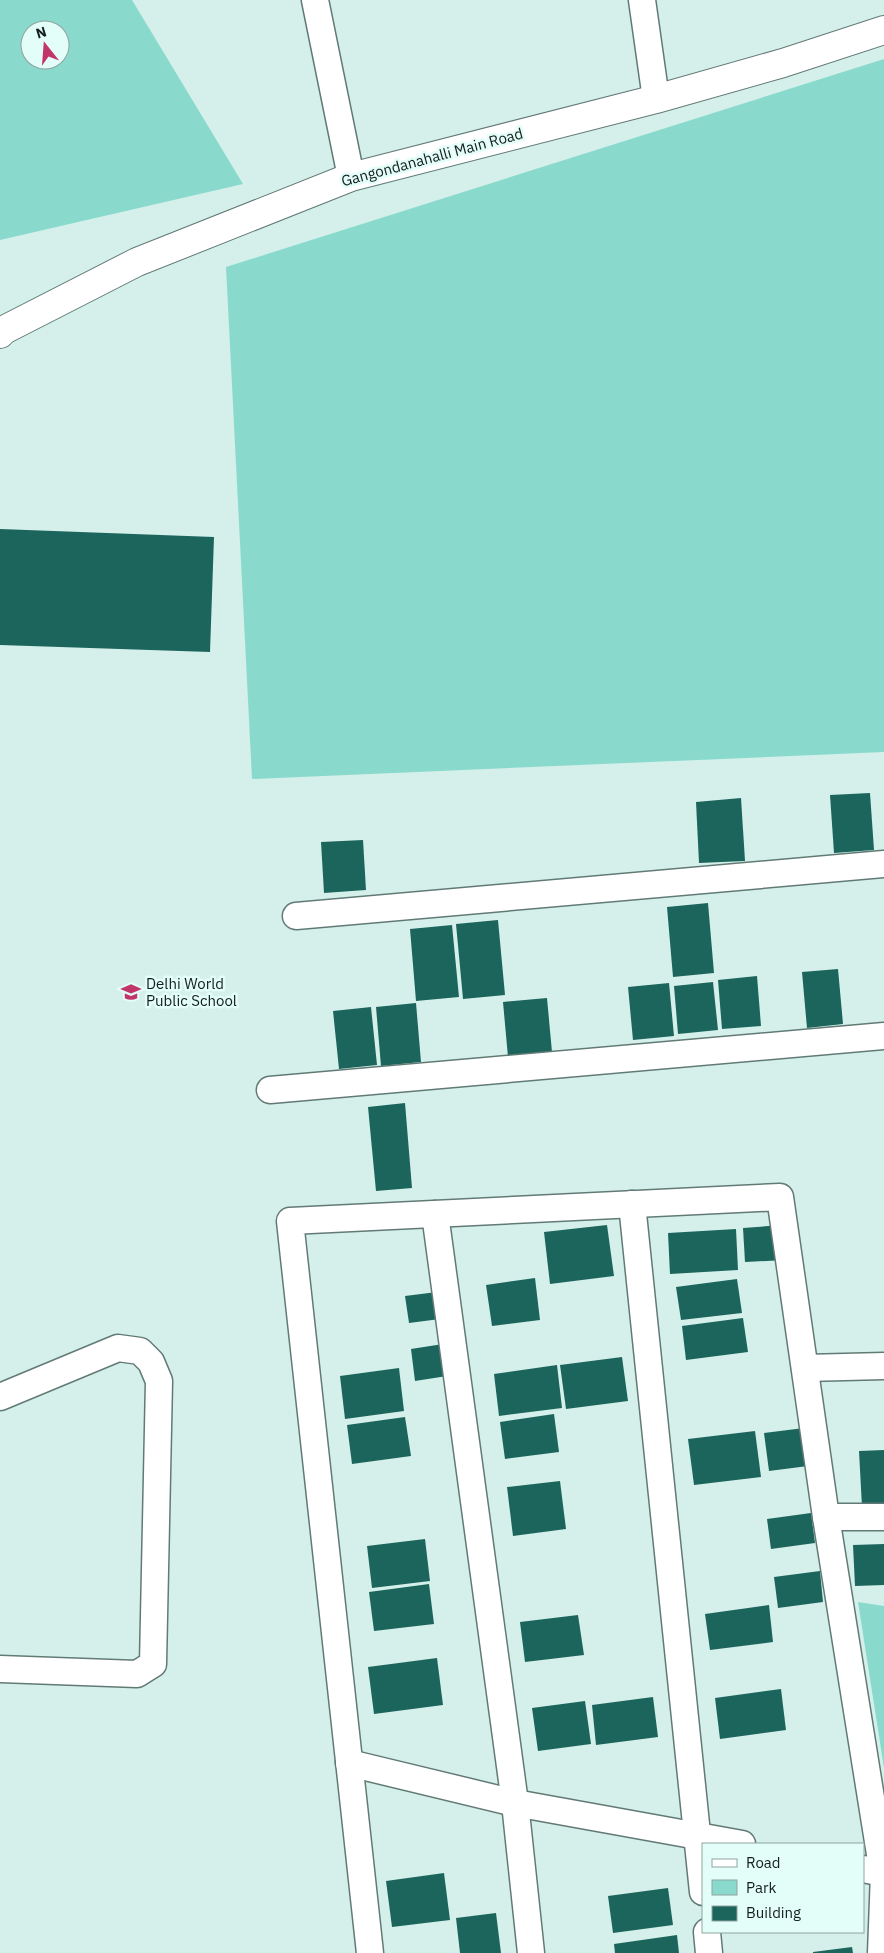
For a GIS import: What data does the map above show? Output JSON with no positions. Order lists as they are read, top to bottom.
{
  "streets": {
    "street": ["Gangondanahalli Main Road"]
  },
  "places": {
    "school or university": ["Delhi World Public School"]
  },
  "legend": ["Road", "Park", "Building"],
  "north": "top"
}
